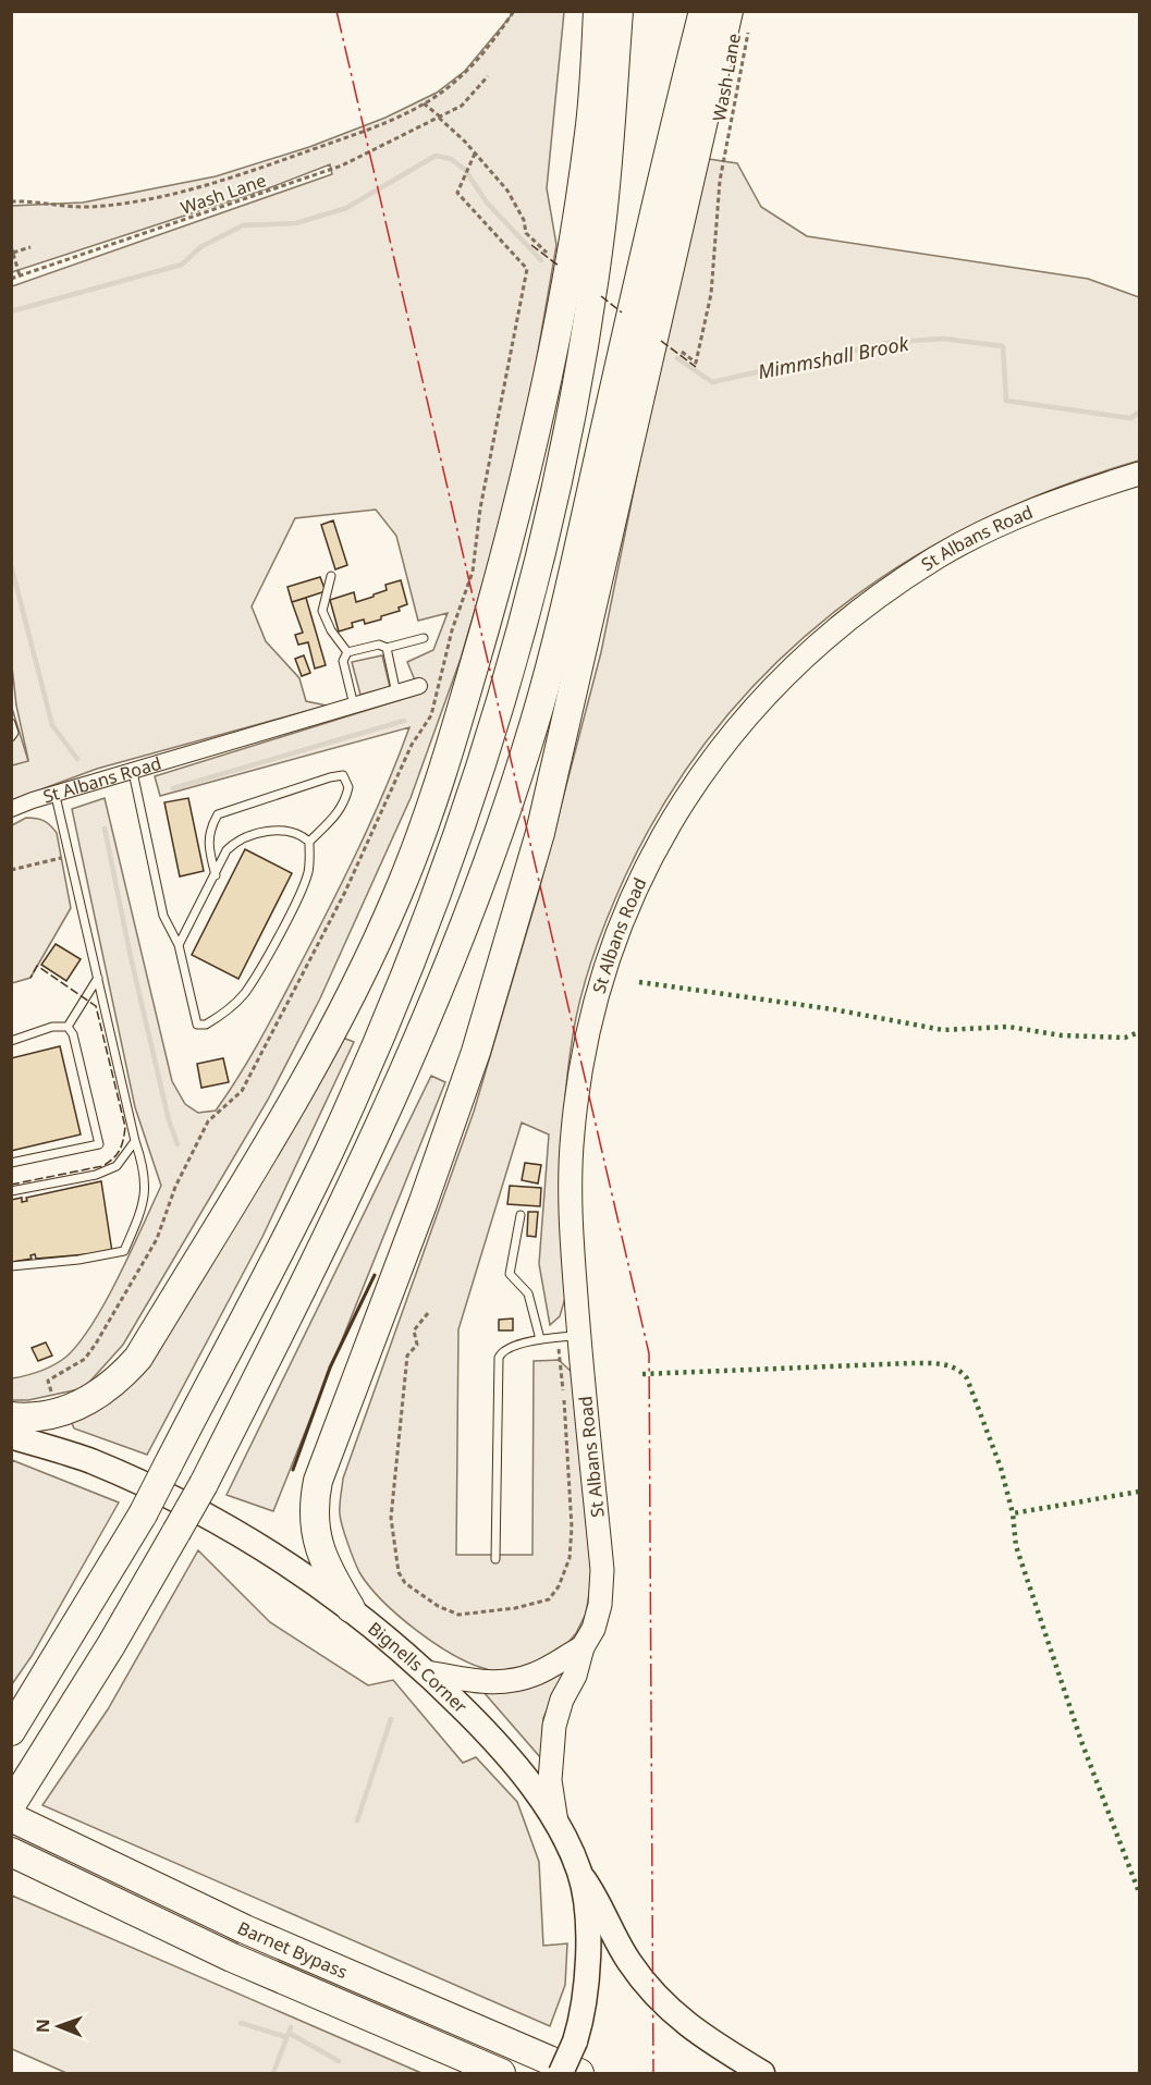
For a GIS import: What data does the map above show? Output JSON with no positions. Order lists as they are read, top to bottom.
{
  "streets": {
    "highway": ["Bignells Corner", "Barnet Bypass"],
    "main road": ["St Albans Road"],
    "path": ["Wash Lane"]
  },
  "crossings": [
    ["St Albans Road", "Bignells Corner"]
  ],
  "water": ["Mimmshall Brook"],
  "north": "left"
}
